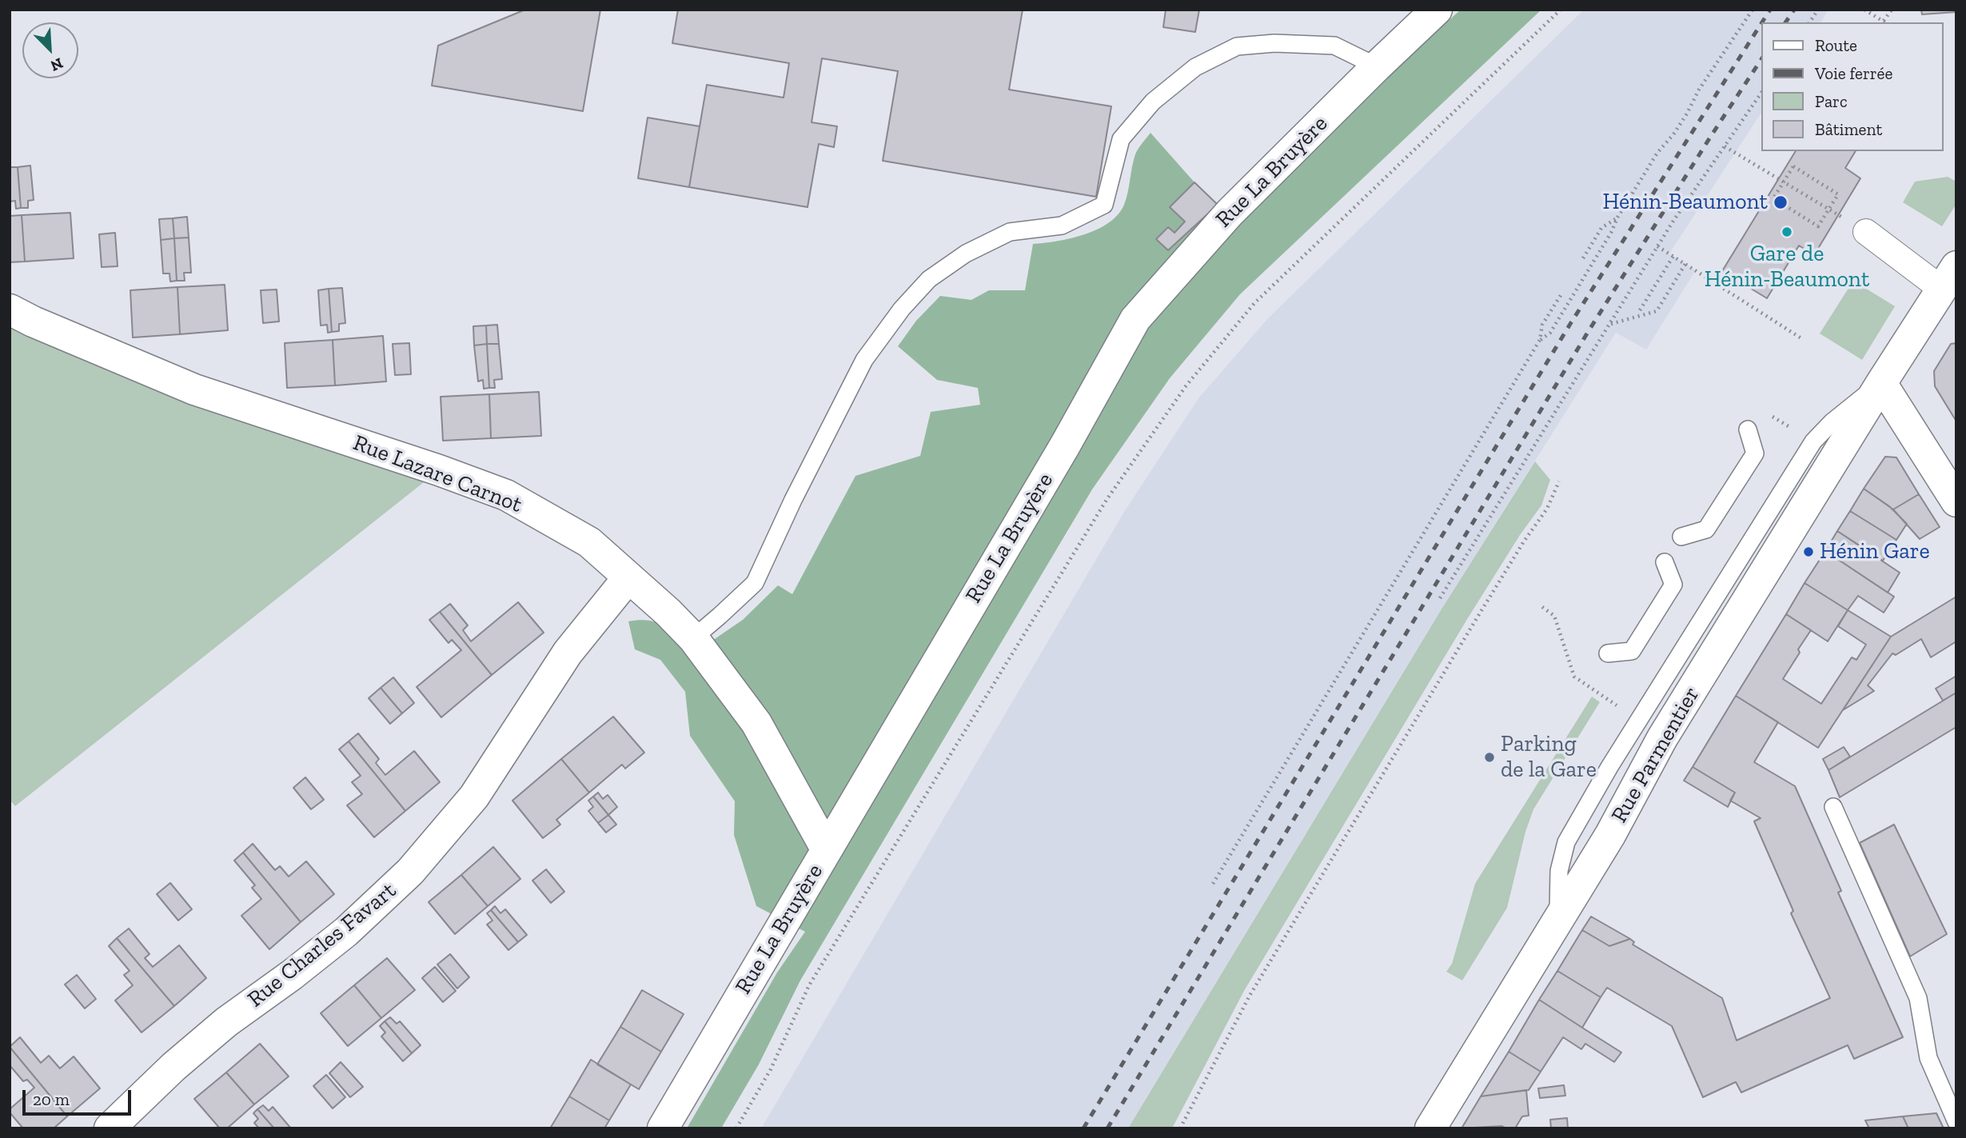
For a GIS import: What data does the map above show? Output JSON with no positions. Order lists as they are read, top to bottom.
{
  "streets": {
    "street": [
      "Rue La Bruyère",
      "Rue Lazare Carnot",
      "Rue Parmentier",
      "Rue Charles Favart"
    ]
  },
  "crossings": [
    ["Rue La Bruyère", "Rue Lazare Carnot"],
    ["Rue Lazare Carnot", "Rue Charles Favart"]
  ],
  "places": [
    "Hénin-Beaumont",
    "Gare de Hénin-Beaumont",
    "Hénin Gare",
    "Parking de la Gare"
  ],
  "legend": [
    "Route",
    "Voie ferrée",
    "Parc",
    "Bâtiment"
  ],
  "scale_bar": "20 m",
  "north": "bottom right"
}
